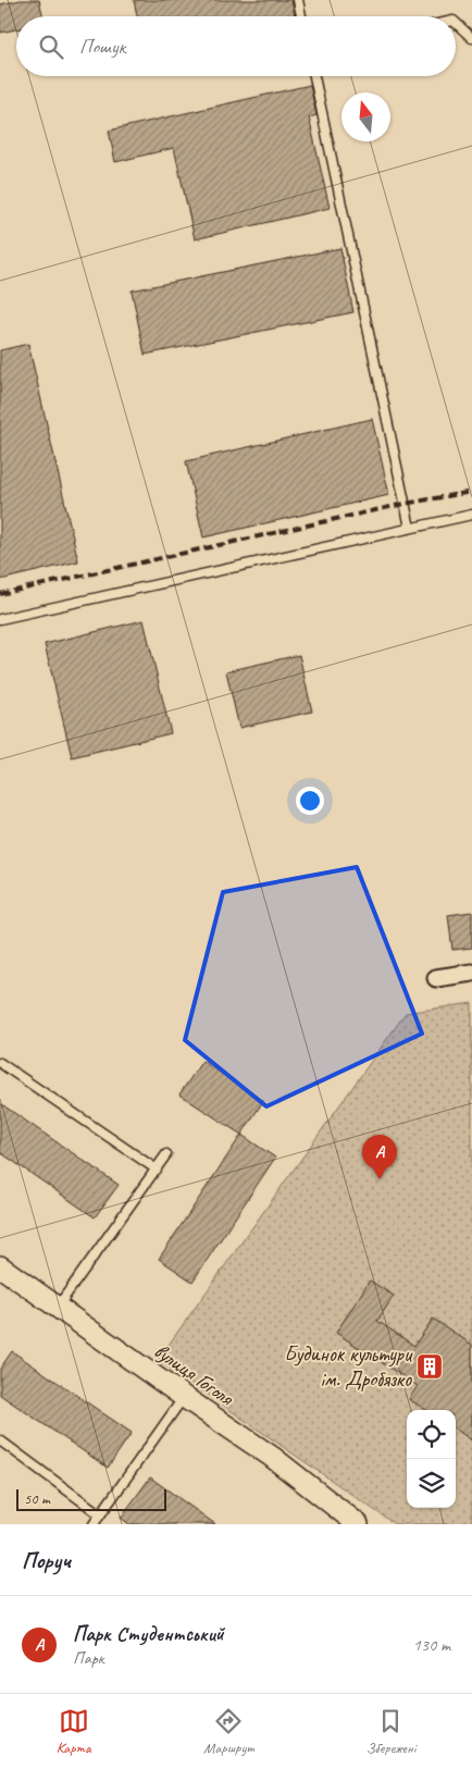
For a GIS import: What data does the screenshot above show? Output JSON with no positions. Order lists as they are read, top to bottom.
{
  "streets": {
    "street": ["вулиця Гоголя"]
  },
  "places": {
    "building": ["Будинок культури ім. Дробязко"]
  },
  "scale_bar": "50 m",
  "north": "top",
  "page": {
    "search": "Пошук",
    "pins": "A",
    "scale": "50 m",
    "heading": "Поруч",
    "list": [
      {
        "mark": "A",
        "name": "Парк Студентський",
        "note": "Парк",
        "value": "130 m"
      }
    ],
    "nav": ["Карта", "Маршрут", "Збережені"]
  }
}
